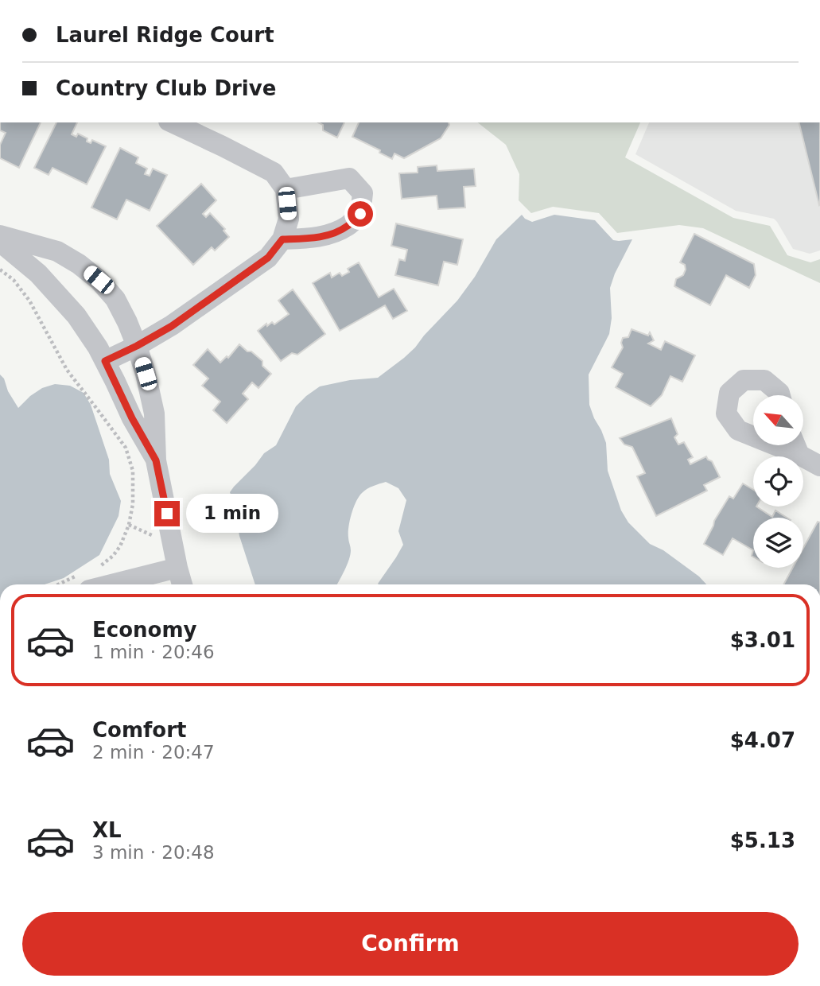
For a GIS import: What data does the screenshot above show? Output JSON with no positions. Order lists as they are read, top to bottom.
{
  "north": "top left",
  "page": {
    "banner": ["Laurel Ridge Court", "Country Club Drive"],
    "bubble": "1 min",
    "list": [
      {
        "name": "Economy",
        "note": "1 min · 20:46",
        "value": "$3.01"
      },
      {
        "name": "Comfort",
        "note": "2 min · 20:47",
        "value": "$4.07"
      },
      {
        "name": "XL",
        "note": "3 min · 20:48",
        "value": "$5.13"
      }
    ],
    "buttons": "Confirm"
  }
}
